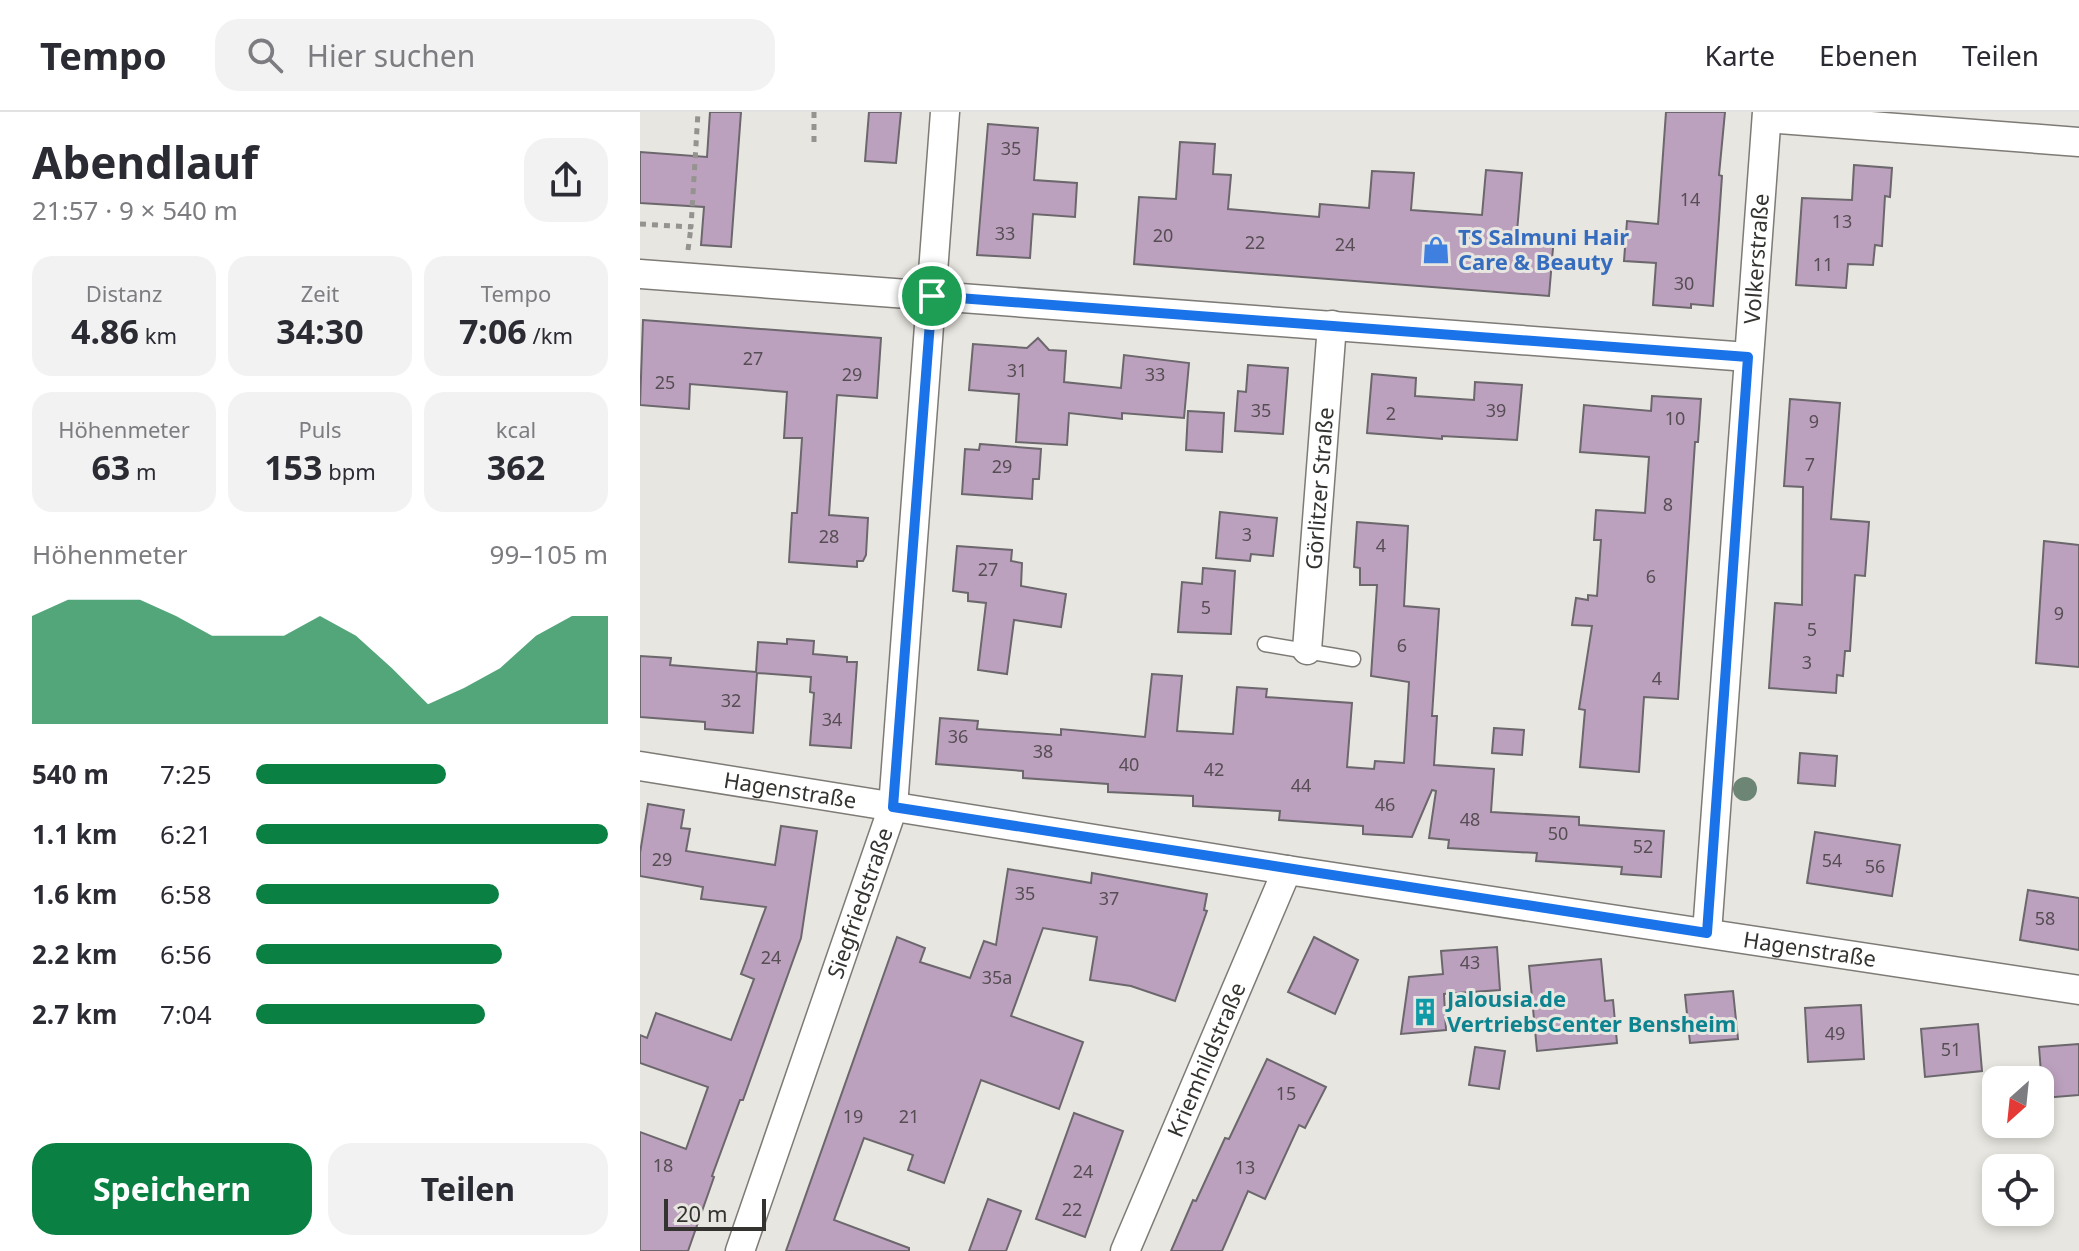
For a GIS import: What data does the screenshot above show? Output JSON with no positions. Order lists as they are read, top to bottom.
{
  "streets": {
    "street": [
      "Volkerstraße",
      "Görlitzer Straße",
      "Hagenstraße",
      "Siegfriedstraße",
      "Kriemhildstraße"
    ]
  },
  "crossings": [
    ["Volkerstraße", "Hagenstraße"],
    ["Hagenstraße", "Siegfriedstraße"],
    ["Hagenstraße", "Kriemhildstraße"]
  ],
  "places": {
    "shop": ["TS Salmuni Hair Care & Beauty"],
    "building": ["Jalousia.de VertriebsCenter Bensheim"]
  },
  "house_numbers": [
    "35",
    "14",
    "13",
    "33",
    "20",
    "22",
    "24",
    "11",
    "30",
    "27",
    "31",
    "29",
    "33",
    "25",
    "35",
    "39",
    "2",
    "10",
    "9",
    "7",
    "29",
    "8",
    "3",
    "28",
    "4",
    "27",
    "6",
    "5",
    "9",
    "5",
    "6",
    "3",
    "4",
    "32",
    "34",
    "36",
    "38",
    "40",
    "42",
    "44",
    "46",
    "48",
    "50",
    "52",
    "29",
    "54",
    "56",
    "35",
    "37",
    "58",
    "24",
    "43",
    "35a",
    "49",
    "51",
    "15",
    "19",
    "21",
    "18",
    "13",
    "24",
    "22"
  ],
  "scale_bar": "20 m",
  "north": "bottom left",
  "page": {
    "header": "Tempo",
    "search": "Hier suchen",
    "nav": ["Karte", "Ebenen", "Teilen"],
    "heading": ["Abendlauf", "21:57 · 9 × 540 m"],
    "stats": [
      ["Distanz", "4.86 km"],
      ["Zeit", "34:30"],
      ["Tempo", "7:06 /km"],
      ["Höhenmeter", "63 m"],
      ["Puls", "153 bpm"],
      ["kcal", "362"]
    ],
    "chart": ["Höhenmeter", "99–105 m"],
    "list": [
      {
        "name": "540 m",
        "note": "7:25"
      },
      {
        "name": "1.1 km",
        "note": "6:21"
      },
      {
        "name": "1.6 km",
        "note": "6:58"
      },
      {
        "name": "2.2 km",
        "note": "6:56"
      },
      {
        "name": "2.7 km",
        "note": "7:04"
      }
    ],
    "buttons": ["Speichern", "Teilen"],
    "scale": "20 m"
  }
}
